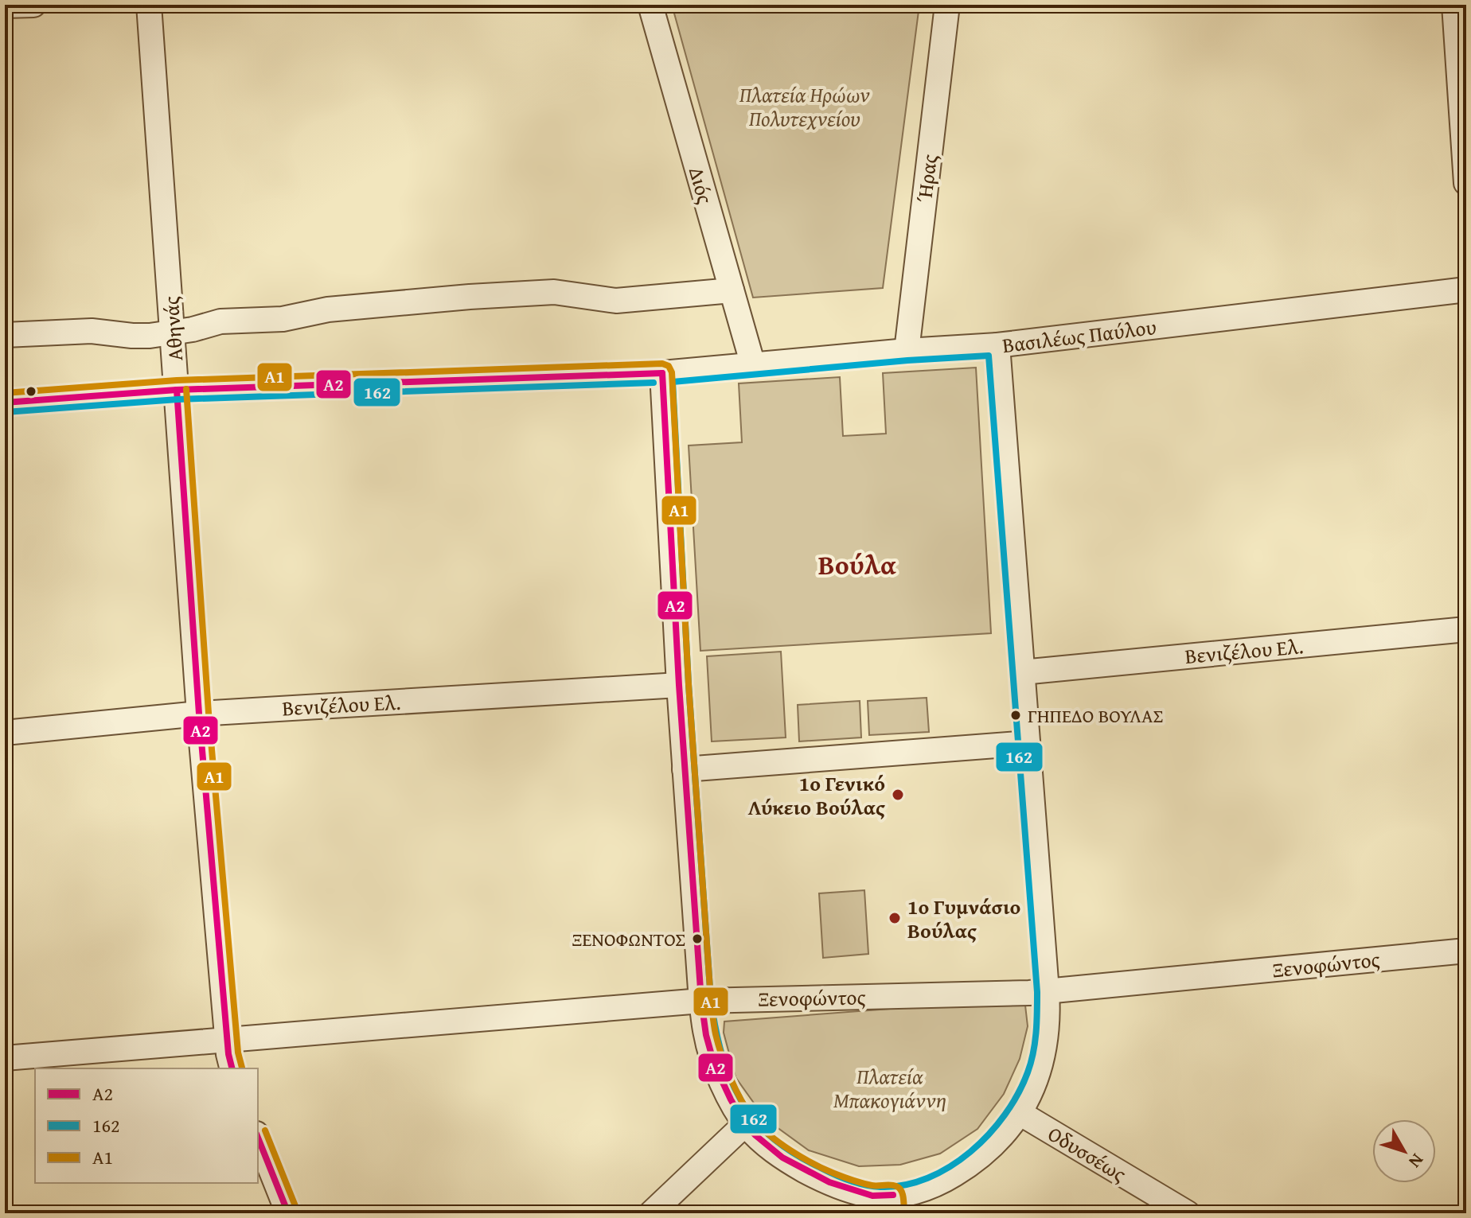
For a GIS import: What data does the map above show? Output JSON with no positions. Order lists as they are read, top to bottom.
{
  "streets": {
    "street": [
      "Ήρας",
      "Διός",
      "Αθηνάς",
      "Βασιλέως Παύλου",
      "Βενιζέλου Ελ.",
      "Ξενοφώντος",
      "Οδυσσέως"
    ]
  },
  "crossings": [
    ["Ήρας", "Βασιλέως Παύλου"],
    ["Διός", "Βασιλέως Παύλου"],
    ["Αθηνάς", "Βασιλέως Παύλου"],
    ["Αθηνάς", "Βενιζέλου Ελ."],
    ["Αθηνάς", "Ξενοφώντος"]
  ],
  "districts": ["Βούλα"],
  "parks": ["Πλατεία Ηρώων Πολυτεχνείου", "Πλατεία Μπακογιάννη"],
  "places": [
    "ΓΗΠΕΔΟ ΒΟΥΛΑΣ",
    "1ο Γενικό Λύκειο Βούλας",
    "1ο Γυμνάσιο Βούλας",
    "ΞΕΝΟΦΩΝΤΟΣ"
  ],
  "lines": ["transit line 162", "transit line Α1", "transit line Α2"],
  "legend": ["Α2", "162", "Α1"],
  "north": "bottom right"
}
